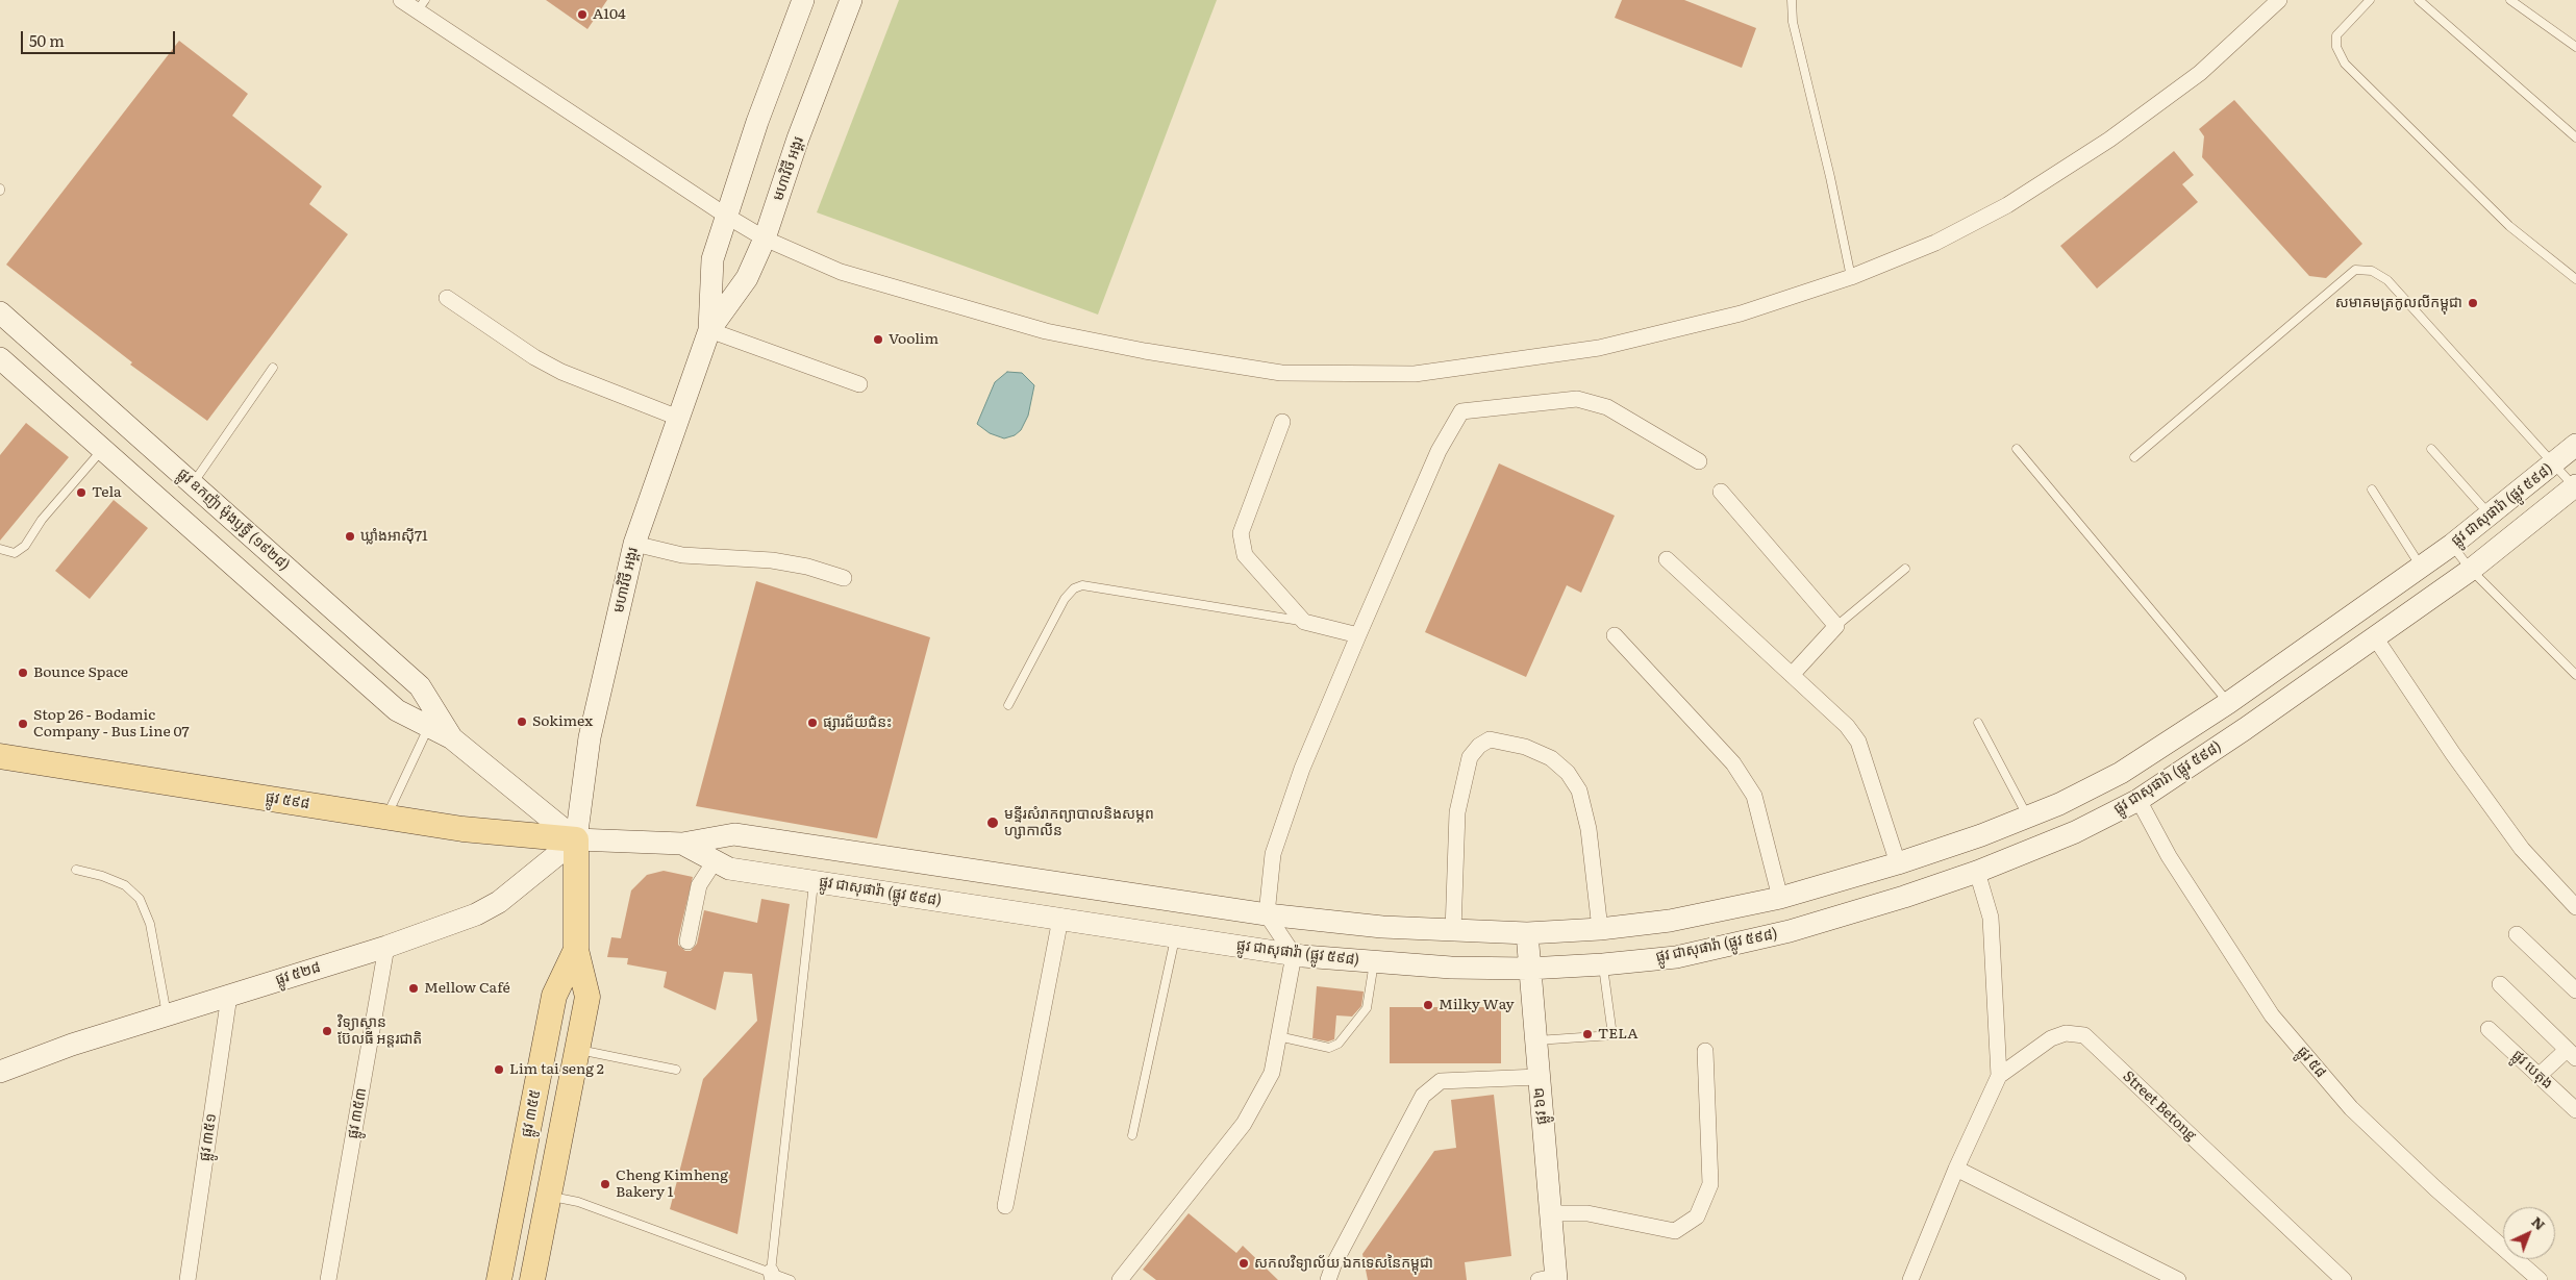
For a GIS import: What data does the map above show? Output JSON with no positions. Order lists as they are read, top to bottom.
{
  "streets": {
    "main road": [
      "មហាវិថី អង្គរ",
      "ផ្លូវ ជាសុផារ៉ា (ផ្លូវ ៥៩៨)",
      "ផ្លូវ ឧកញ៉ា ម៉ុងឫទ្ធី (១៩២៨)",
      "ផ្លូវ ៥៩៨",
      "ផ្លូវ ៥២៨",
      "ផ្លូវ ៦២",
      "ផ្លូវ ៣៥៥"
    ],
    "street": [
      "ផ្លូវ ៥៨",
      "ផ្លូវ បេតុង",
      "Street Betong",
      "ផ្លូវ ៣៥៣",
      "ផ្លូវ ៣៥១"
    ]
  },
  "crossings": [
    ["មហាវិថី អង្គរ", "ផ្លូវ ជាសុផារ៉ា (ផ្លូវ ៥៩៨)"],
    ["មហាវិថី អង្គរ", "ផ្លូវ ឧកញ៉ា ម៉ុងឫទ្ធី (១៩២៨)"],
    ["មហាវិថី អង្គរ", "ផ្លូវ ៥៩៨"],
    ["មហាវិថី អង្គរ", "ផ្លូវ ៥២៨"],
    ["មហាវិថី អង្គរ", "ផ្លូវ ៣៥៥"],
    ["ផ្លូវ ជាសុផារ៉ា (ផ្លូវ ៥៩៨)", "ផ្លូវ ឧកញ៉ា ម៉ុងឫទ្ធី (១៩២៨)"],
    ["ផ្លូវ ជាសុផារ៉ា (ផ្លូវ ៥៩៨)", "ផ្លូវ ៥៩៨"],
    ["ផ្លូវ ជាសុផារ៉ា (ផ្លូវ ៥៩៨)", "ផ្លូវ ៥២៨"],
    ["ផ្លូវ ជាសុផារ៉ា (ផ្លូវ ៥៩៨)", "ផ្លូវ ៥៨"],
    ["ផ្លូវ ជាសុផារ៉ា (ផ្លូវ ៥៩៨)", "ផ្លូវ ៦២"],
    ["ផ្លូវ ជាសុផារ៉ា (ផ្លូវ ៥៩៨)", "ផ្លូវ ៣៥៥"],
    ["ផ្លូវ ឧកញ៉ា ម៉ុងឫទ្ធី (១៩២៨)", "ផ្លូវ ៥៩៨"],
    ["ផ្លូវ ឧកញ៉ា ម៉ុងឫទ្ធី (១៩២៨)", "ផ្លូវ ៥២៨"],
    ["ផ្លូវ ឧកញ៉ា ម៉ុងឫទ្ធី (១៩២៨)", "ផ្លូវ ៣៥៥"],
    ["ផ្លូវ ៥៩៨", "ផ្លូវ ៥២៨"],
    ["ផ្លូវ ៥៩៨", "ផ្លូវ ៣៥៥"],
    ["ផ្លូវ ៥២៨", "ផ្លូវ ៣៥៣"],
    ["ផ្លូវ ៥២៨", "ផ្លូវ ៣៥៥"],
    ["ផ្លូវ ៥២៨", "ផ្លូវ ៣៥១"]
  ],
  "places": [
    "A104",
    "សមាគមត្រកូលលីកម្ពុជា",
    "Voolim",
    "Tela",
    "ឃ្លាំងអាសុី71",
    "Bounce Space",
    "Sokimex",
    "ផ្សារជ័យជំនះ",
    "Stop 26 - Bodamic Company - Bus Line 07",
    "មន្ទីរសំរាកព្យាបាលនិងសម្ភព ហ្សាកាលីន",
    "Mellow Café",
    "Milky Way",
    "វិទ្យាស្ថាន ប៊ែលធី អន្ដរជាតិ",
    "TELA",
    "Lim tai seng 2",
    "Cheng Kimheng Bakery 1",
    "សកលវិទ្យាល័យ ឯកទេសនៃកម្ពុជា"
  ],
  "scale_bar": "50 m",
  "north": "top right"
}
